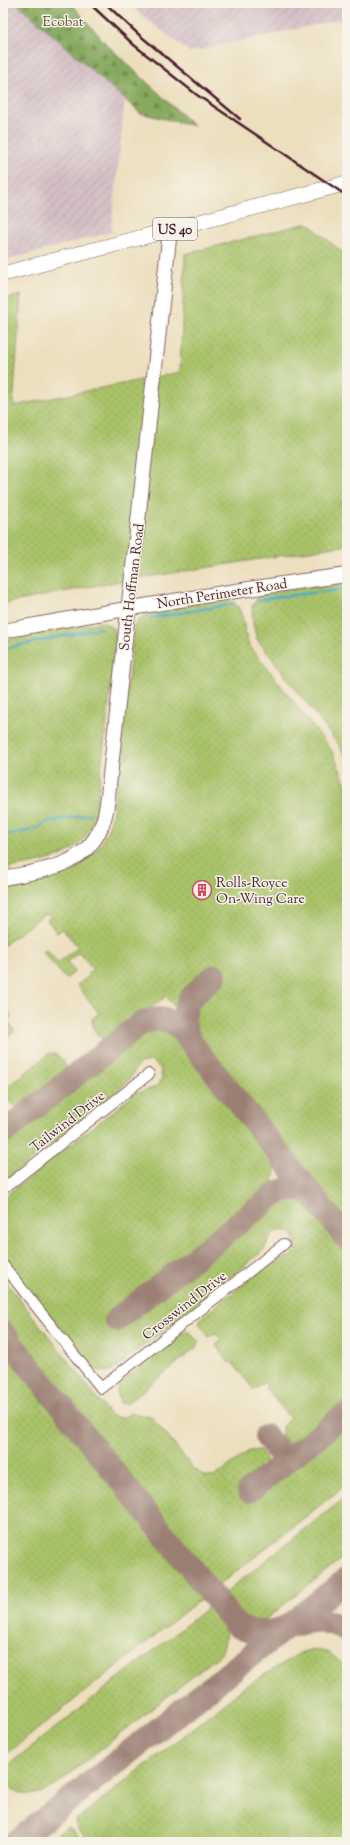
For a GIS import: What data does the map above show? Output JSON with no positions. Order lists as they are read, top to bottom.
{
  "streets": {
    "main road": ["US 40"],
    "street": [
      "South Hoffman Road",
      "North Perimeter Road",
      "Tailwind Drive",
      "Crosswind Drive"
    ]
  },
  "crossings": [
    ["US 40", "South Hoffman Road"],
    ["South Hoffman Road", "North Perimeter Road"]
  ],
  "parks": ["Ecobat"],
  "places": {
    "building": ["Rolls-Royce On-Wing Care"]
  }
}
